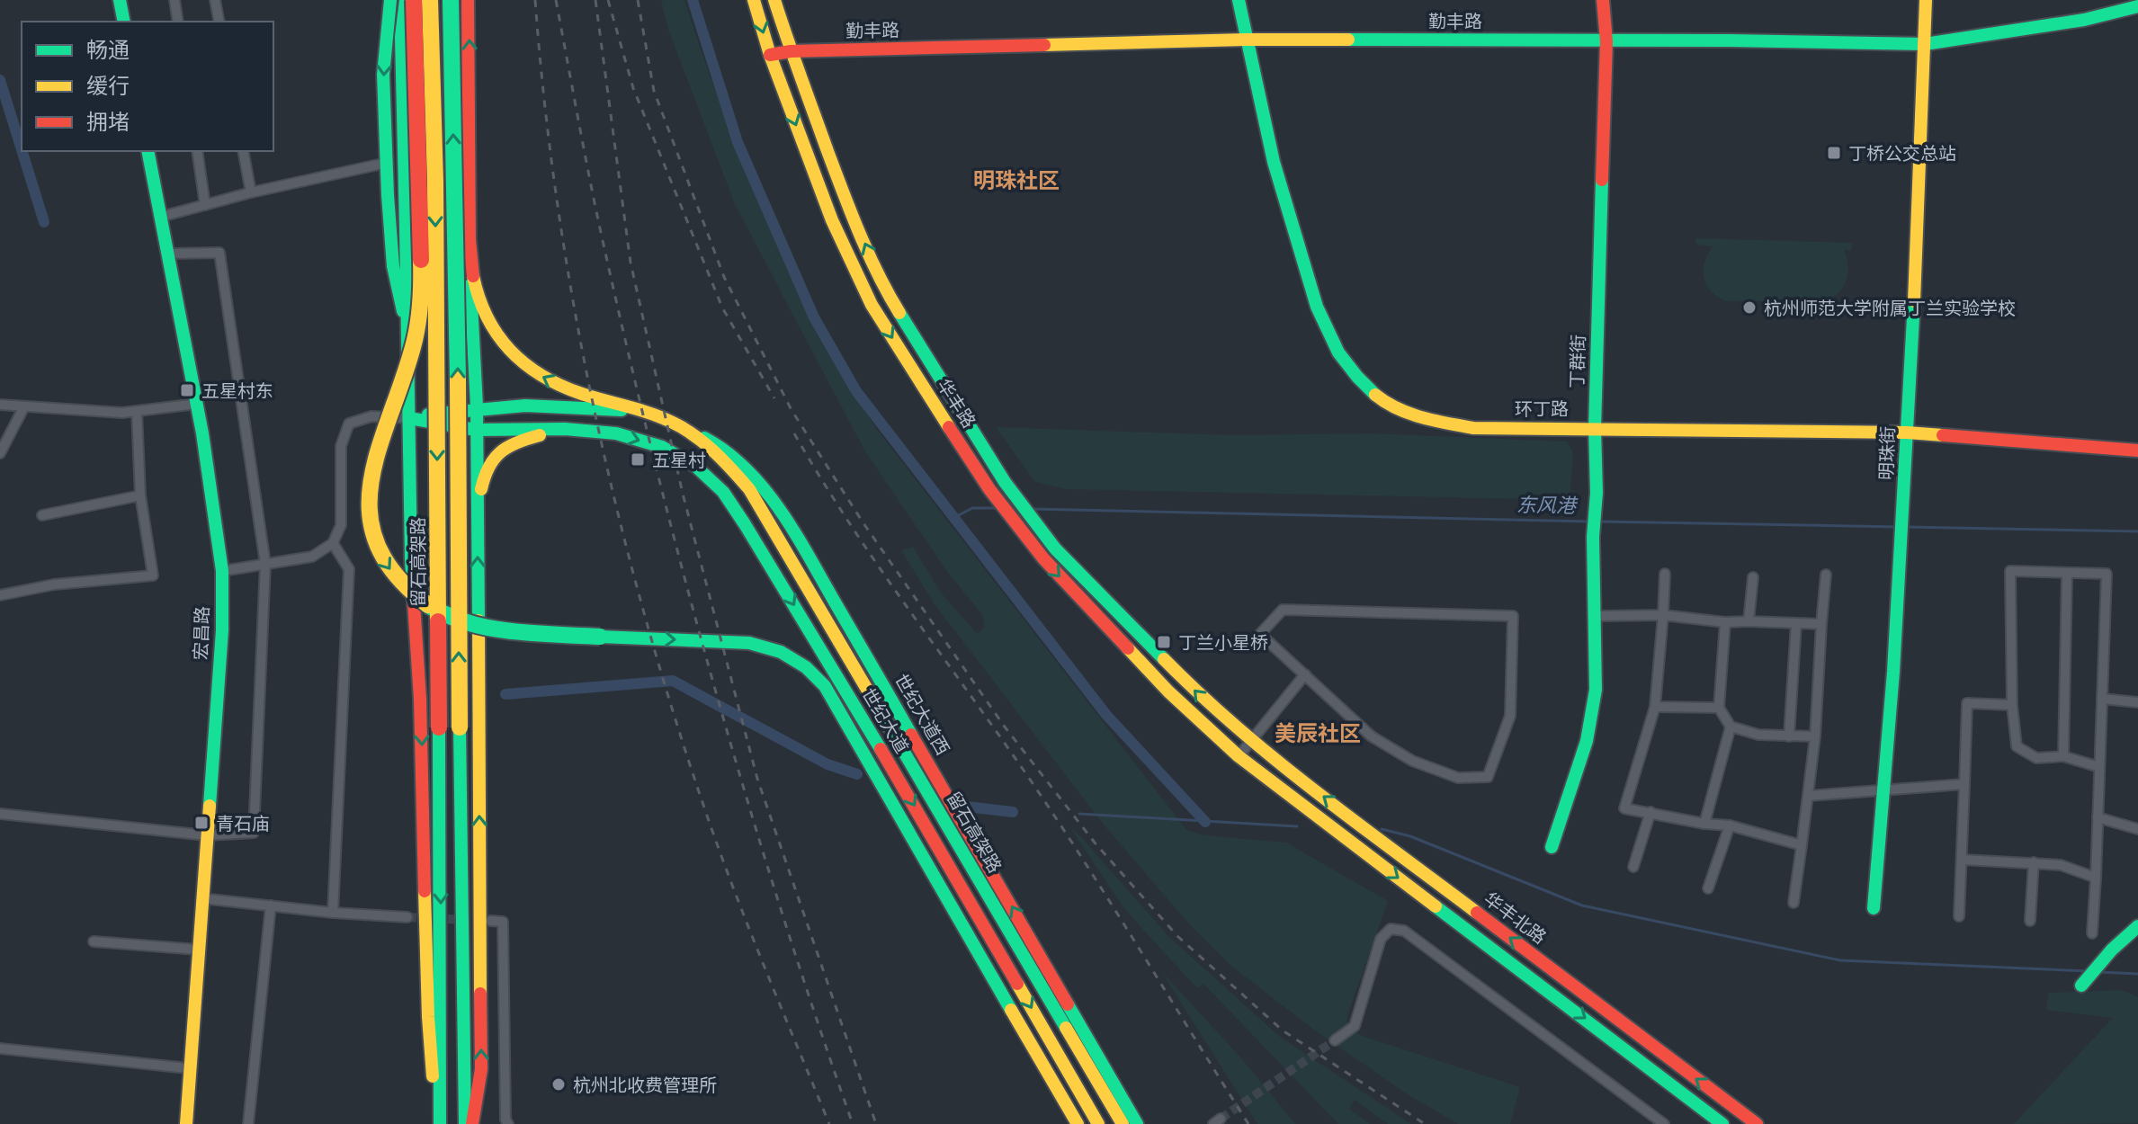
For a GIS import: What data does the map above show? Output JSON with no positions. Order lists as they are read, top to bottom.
{
  "streets": {
    "main road": [
      "勤丰路",
      "丁群街",
      "华丰路",
      "环丁路",
      "明珠街",
      "留石高架路",
      "宏昌路",
      "世纪大道西",
      "世纪大道",
      "华丰北路"
    ]
  },
  "crossings": [
    ["勤丰路", "丁群街"],
    ["勤丰路", "华丰路"],
    ["勤丰路", "环丁路"],
    ["勤丰路", "明珠街"],
    ["丁群街", "环丁路"],
    ["华丰路", "华丰北路"],
    ["环丁路", "明珠街"],
    ["留石高架路", "世纪大道西"]
  ],
  "one_way": ["世纪大道西", "世纪大道"],
  "districts": ["明珠社区", "美辰社区"],
  "water": ["东风港"],
  "places": {
    "transit": [
      "丁桥公交总站",
      "五星村东",
      "五星村",
      "丁兰小星桥",
      "青石庙"
    ],
    "other": ["杭州师范大学附属丁兰实验学校", "杭州北收费管理所"]
  },
  "legend": ["畅通", "缓行", "拥堵"]
}
